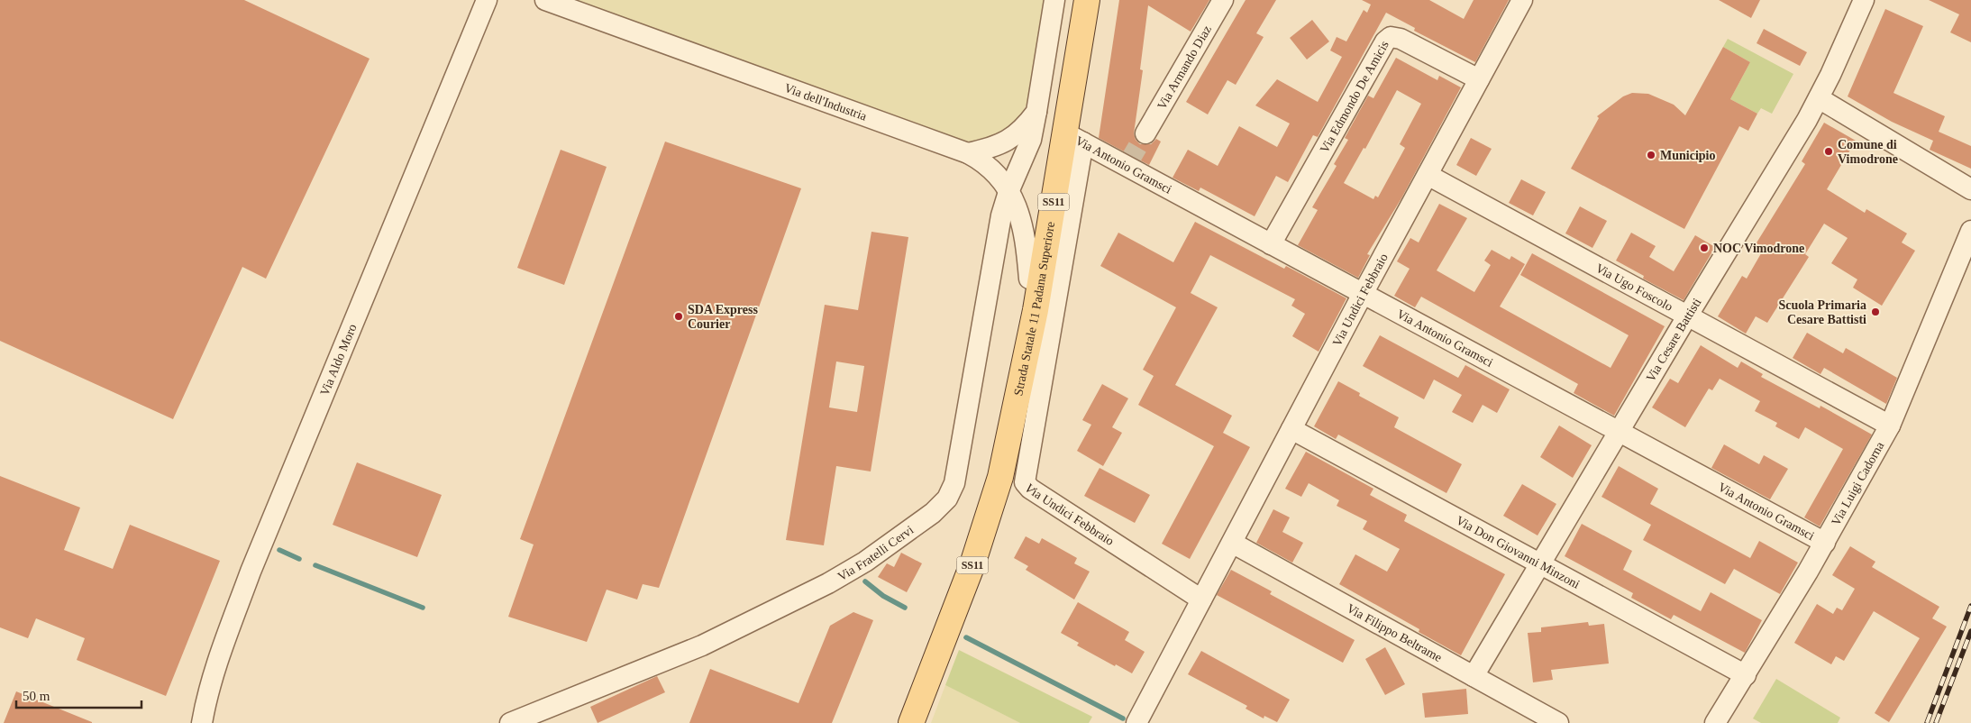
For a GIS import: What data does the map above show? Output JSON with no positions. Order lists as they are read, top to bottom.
{
  "streets": {
    "main road": ["SS11", "Strada Statale 11 Padana Superiore"],
    "street": [
      "Via Armando Diaz",
      "Via Edmondo De Amicis",
      "Via dell'Industria",
      "Via Antonio Gramsci",
      "Via Ugo Foscolo",
      "Via Undici Febbraio",
      "Via Cesare Battisti",
      "Via Aldo Moro",
      "Via Luigi Cadorna",
      "Via Fratelli Cervi",
      "Via Don Giovanni Minzoni",
      "Via Filippo Beltrame"
    ]
  },
  "crossings": [
    ["Via Edmondo De Amicis", "Via Antonio Gramsci"],
    ["Via Edmondo De Amicis", "Via Undici Febbraio"],
    ["Via dell'Industria", "Strada Statale 11 Padana Superiore"],
    ["Via dell'Industria", "Via Fratelli Cervi"],
    ["Via Antonio Gramsci", "Via Undici Febbraio"],
    ["Via Antonio Gramsci", "Strada Statale 11 Padana Superiore"],
    ["Via Antonio Gramsci", "Via Cesare Battisti"],
    ["Via Antonio Gramsci", "Via Luigi Cadorna"],
    ["Via Ugo Foscolo", "Via Undici Febbraio"],
    ["Via Ugo Foscolo", "Via Cesare Battisti"],
    ["Via Ugo Foscolo", "Via Luigi Cadorna"],
    ["Via Undici Febbraio", "Strada Statale 11 Padana Superiore"],
    ["Via Undici Febbraio", "Via Don Giovanni Minzoni"],
    ["Via Undici Febbraio", "Via Filippo Beltrame"],
    ["Via Cesare Battisti", "Via Don Giovanni Minzoni"],
    ["Via Cesare Battisti", "Via Filippo Beltrame"],
    ["Via Luigi Cadorna", "Via Don Giovanni Minzoni"]
  ],
  "places": [
    "Comune di Vimodrone",
    "Municipio",
    "NOC Vimodrone",
    "Scuola Primaria Cesare Battisti",
    "SDA Express Courier"
  ],
  "scale_bar": "50 m"
}
